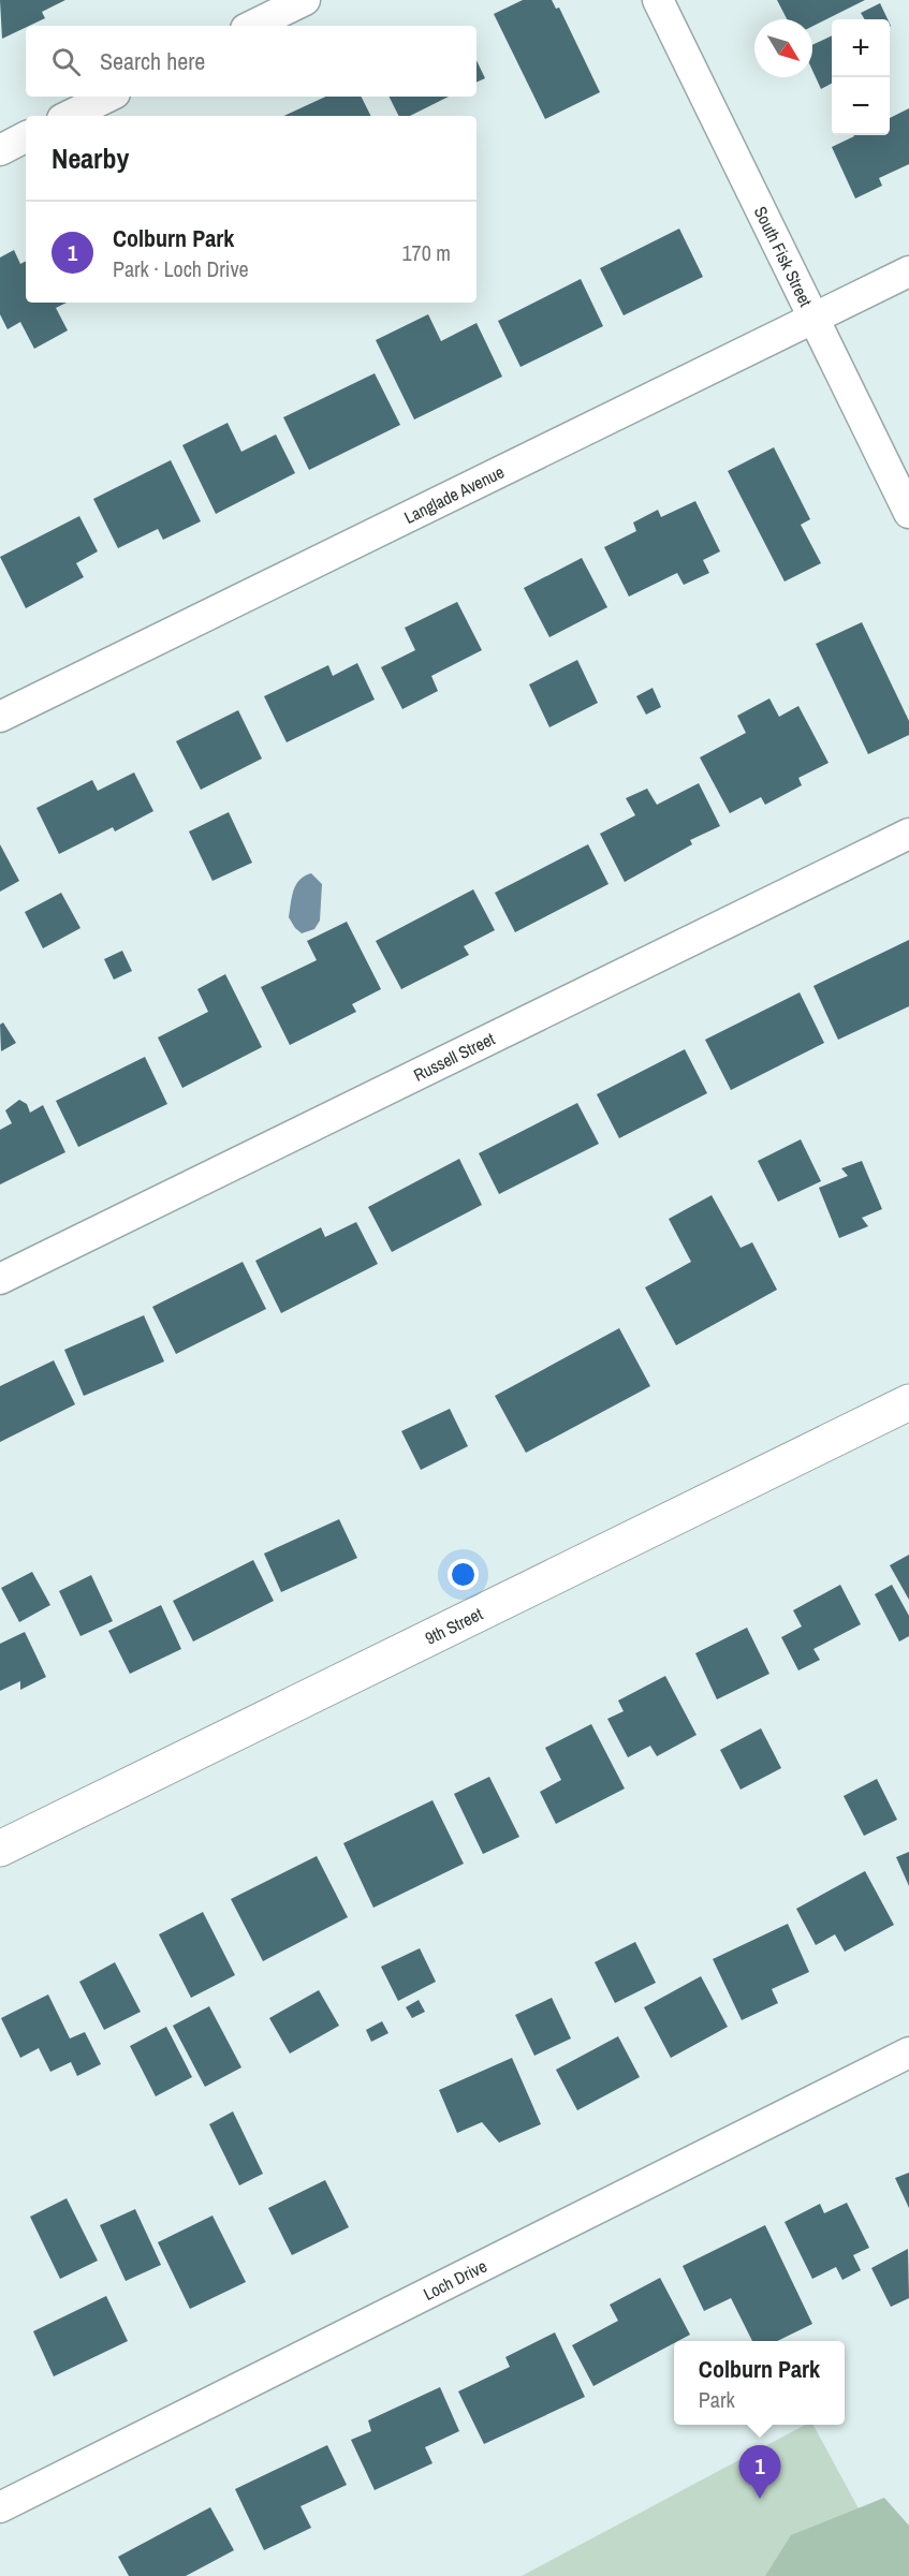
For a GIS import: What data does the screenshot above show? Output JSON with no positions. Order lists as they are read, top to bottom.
{
  "streets": {
    "street": [
      "South Fisk Street",
      "Langlade Avenue",
      "Russell Street",
      "9th Street",
      "Loch Drive"
    ]
  },
  "crossings": [
    ["South Fisk Street", "Langlade Avenue"]
  ],
  "north": "bottom right",
  "page": {
    "map_buttons": ["+", "−"],
    "search": "Search here",
    "heading": "Nearby",
    "list": [
      {
        "mark": "1",
        "name": "Colburn Park",
        "note": "Park · Loch Drive",
        "value": "170 m"
      }
    ],
    "popup": ["Colburn Park", "Park"],
    "pins": "1"
  }
}
